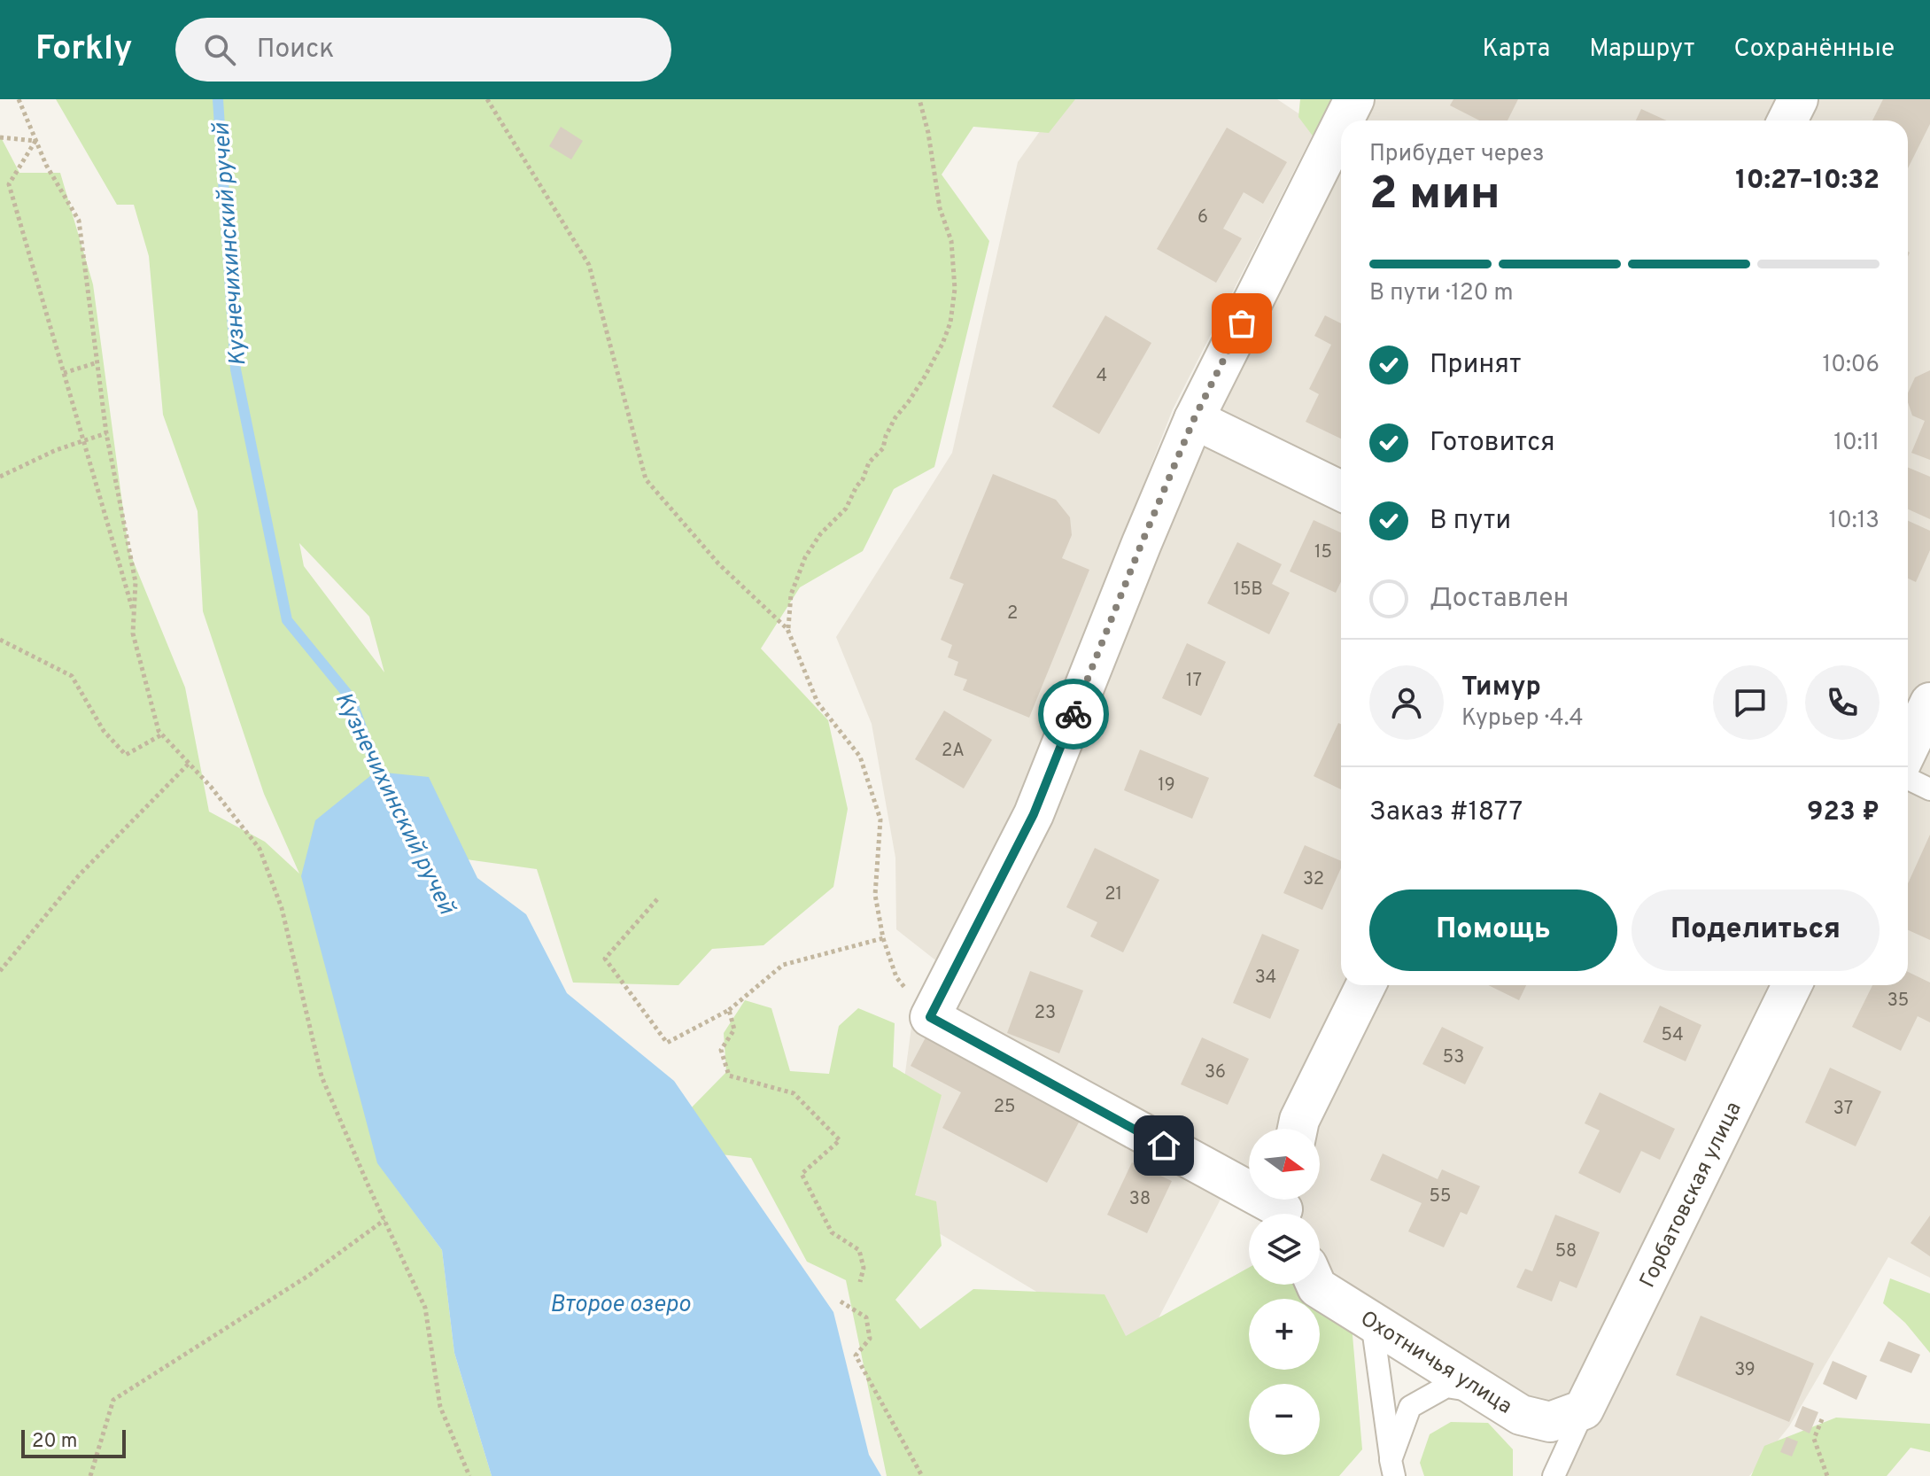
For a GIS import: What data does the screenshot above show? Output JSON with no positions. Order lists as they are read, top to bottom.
{
  "streets": {
    "street": ["Горбатовская улица", "Охотничья улица"]
  },
  "crossings": [
    ["Горбатовская улица", "Охотничья улица"]
  ],
  "water": ["Кузнечихинский ручей", "Второе озеро"],
  "house_numbers": [
    "6",
    "4",
    "15",
    "15В",
    "2",
    "17",
    "2А",
    "19",
    "32",
    "21",
    "34",
    "35",
    "23",
    "54",
    "53",
    "36",
    "25",
    "37",
    "55",
    "38",
    "58",
    "39"
  ],
  "scale_bar": "20 m",
  "north": "right",
  "page": {
    "header": "Forkly",
    "search": "Поиск",
    "nav": ["Карта", "Маршрут", "Сохранённые"],
    "heading": ["2 мин", "Прибудет через", "10:27–10:32"],
    "panel": [
      "Тимур",
      "Курьер · 4.4",
      "Заказ #1877",
      "923 ₽"
    ],
    "bar": "В пути · 120 m",
    "list": [
      ["Принят", "10:06"],
      ["Готовится", "10:11"],
      ["В пути", "10:13"],
      "Доставлен"
    ],
    "buttons": ["Помощь", "Поделиться"],
    "map_buttons": ["+", "−"],
    "scale": "20 m"
  }
}
